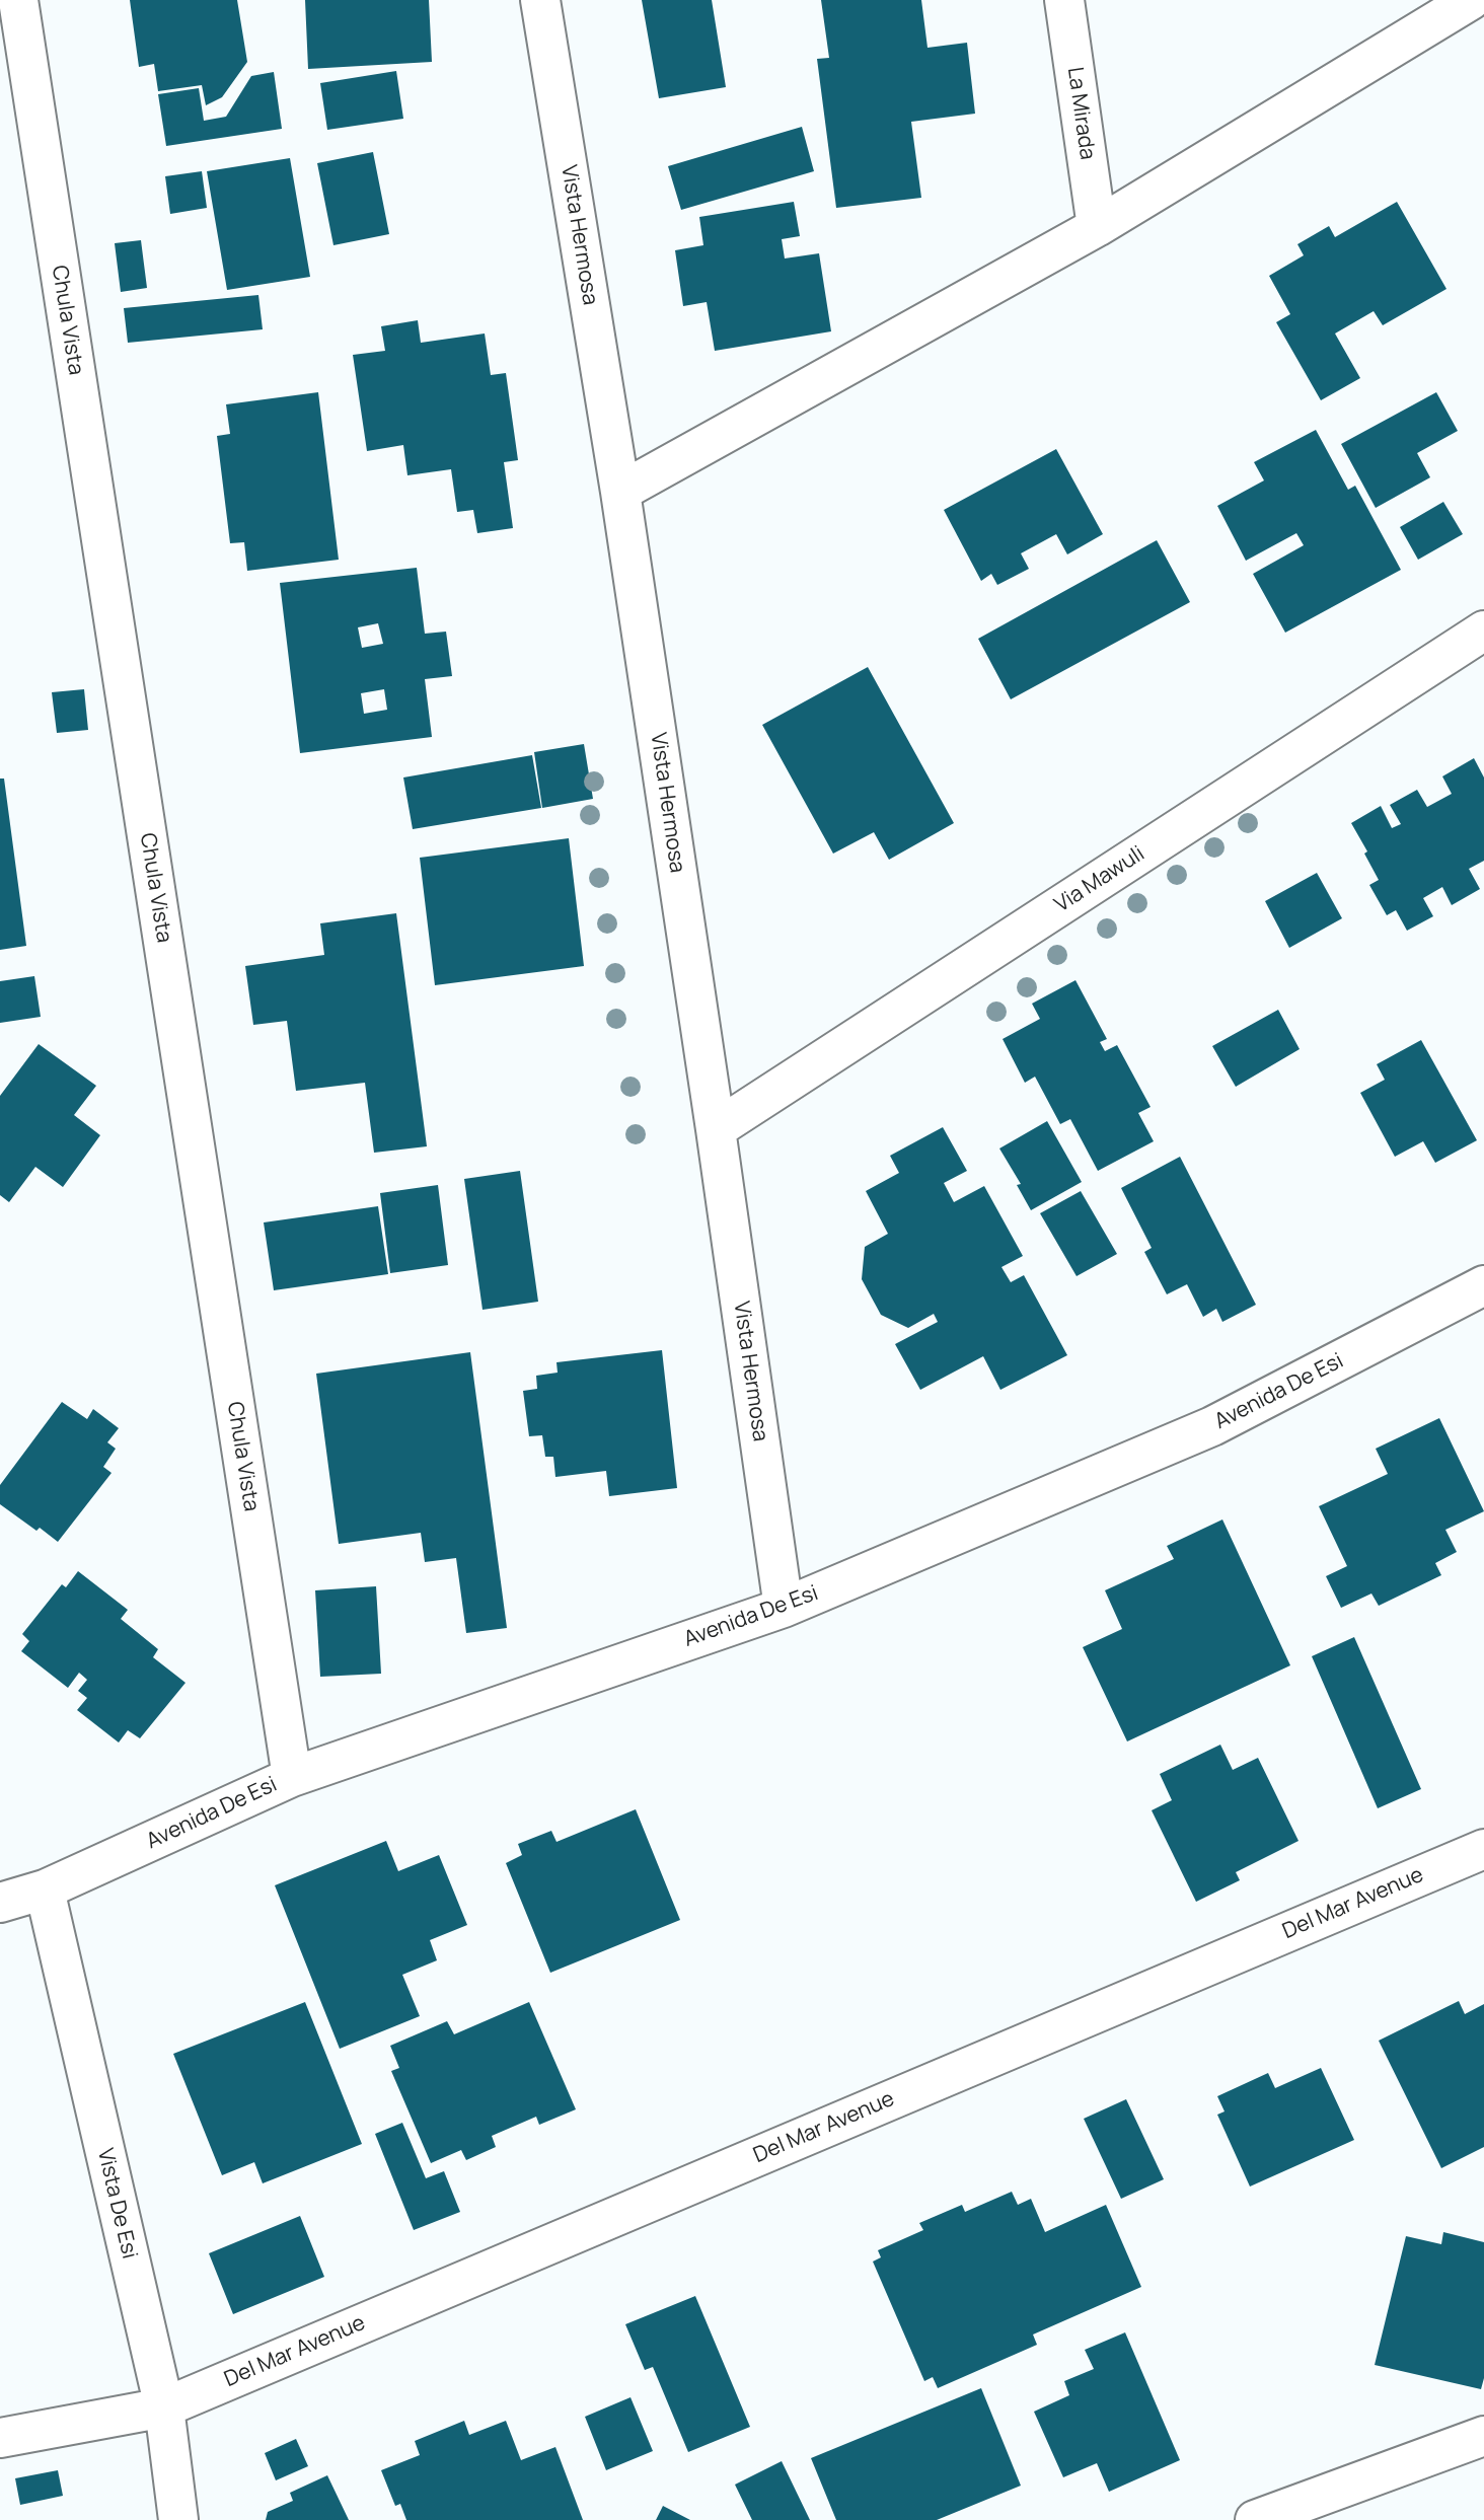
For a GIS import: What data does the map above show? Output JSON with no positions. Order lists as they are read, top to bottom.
{
  "streets": {
    "street": [
      "La Mirada",
      "Vista Hermosa",
      "Chula Vista",
      "Via Mawuli",
      "Avenida De Esi",
      "Del Mar Avenue",
      "Vista De Esi"
    ]
  },
  "crossings": [
    ["Vista Hermosa", "Via Mawuli"],
    ["Vista Hermosa", "Avenida De Esi"],
    ["Chula Vista", "Avenida De Esi"],
    ["Avenida De Esi", "Vista De Esi"],
    ["Del Mar Avenue", "Vista De Esi"]
  ]
}
